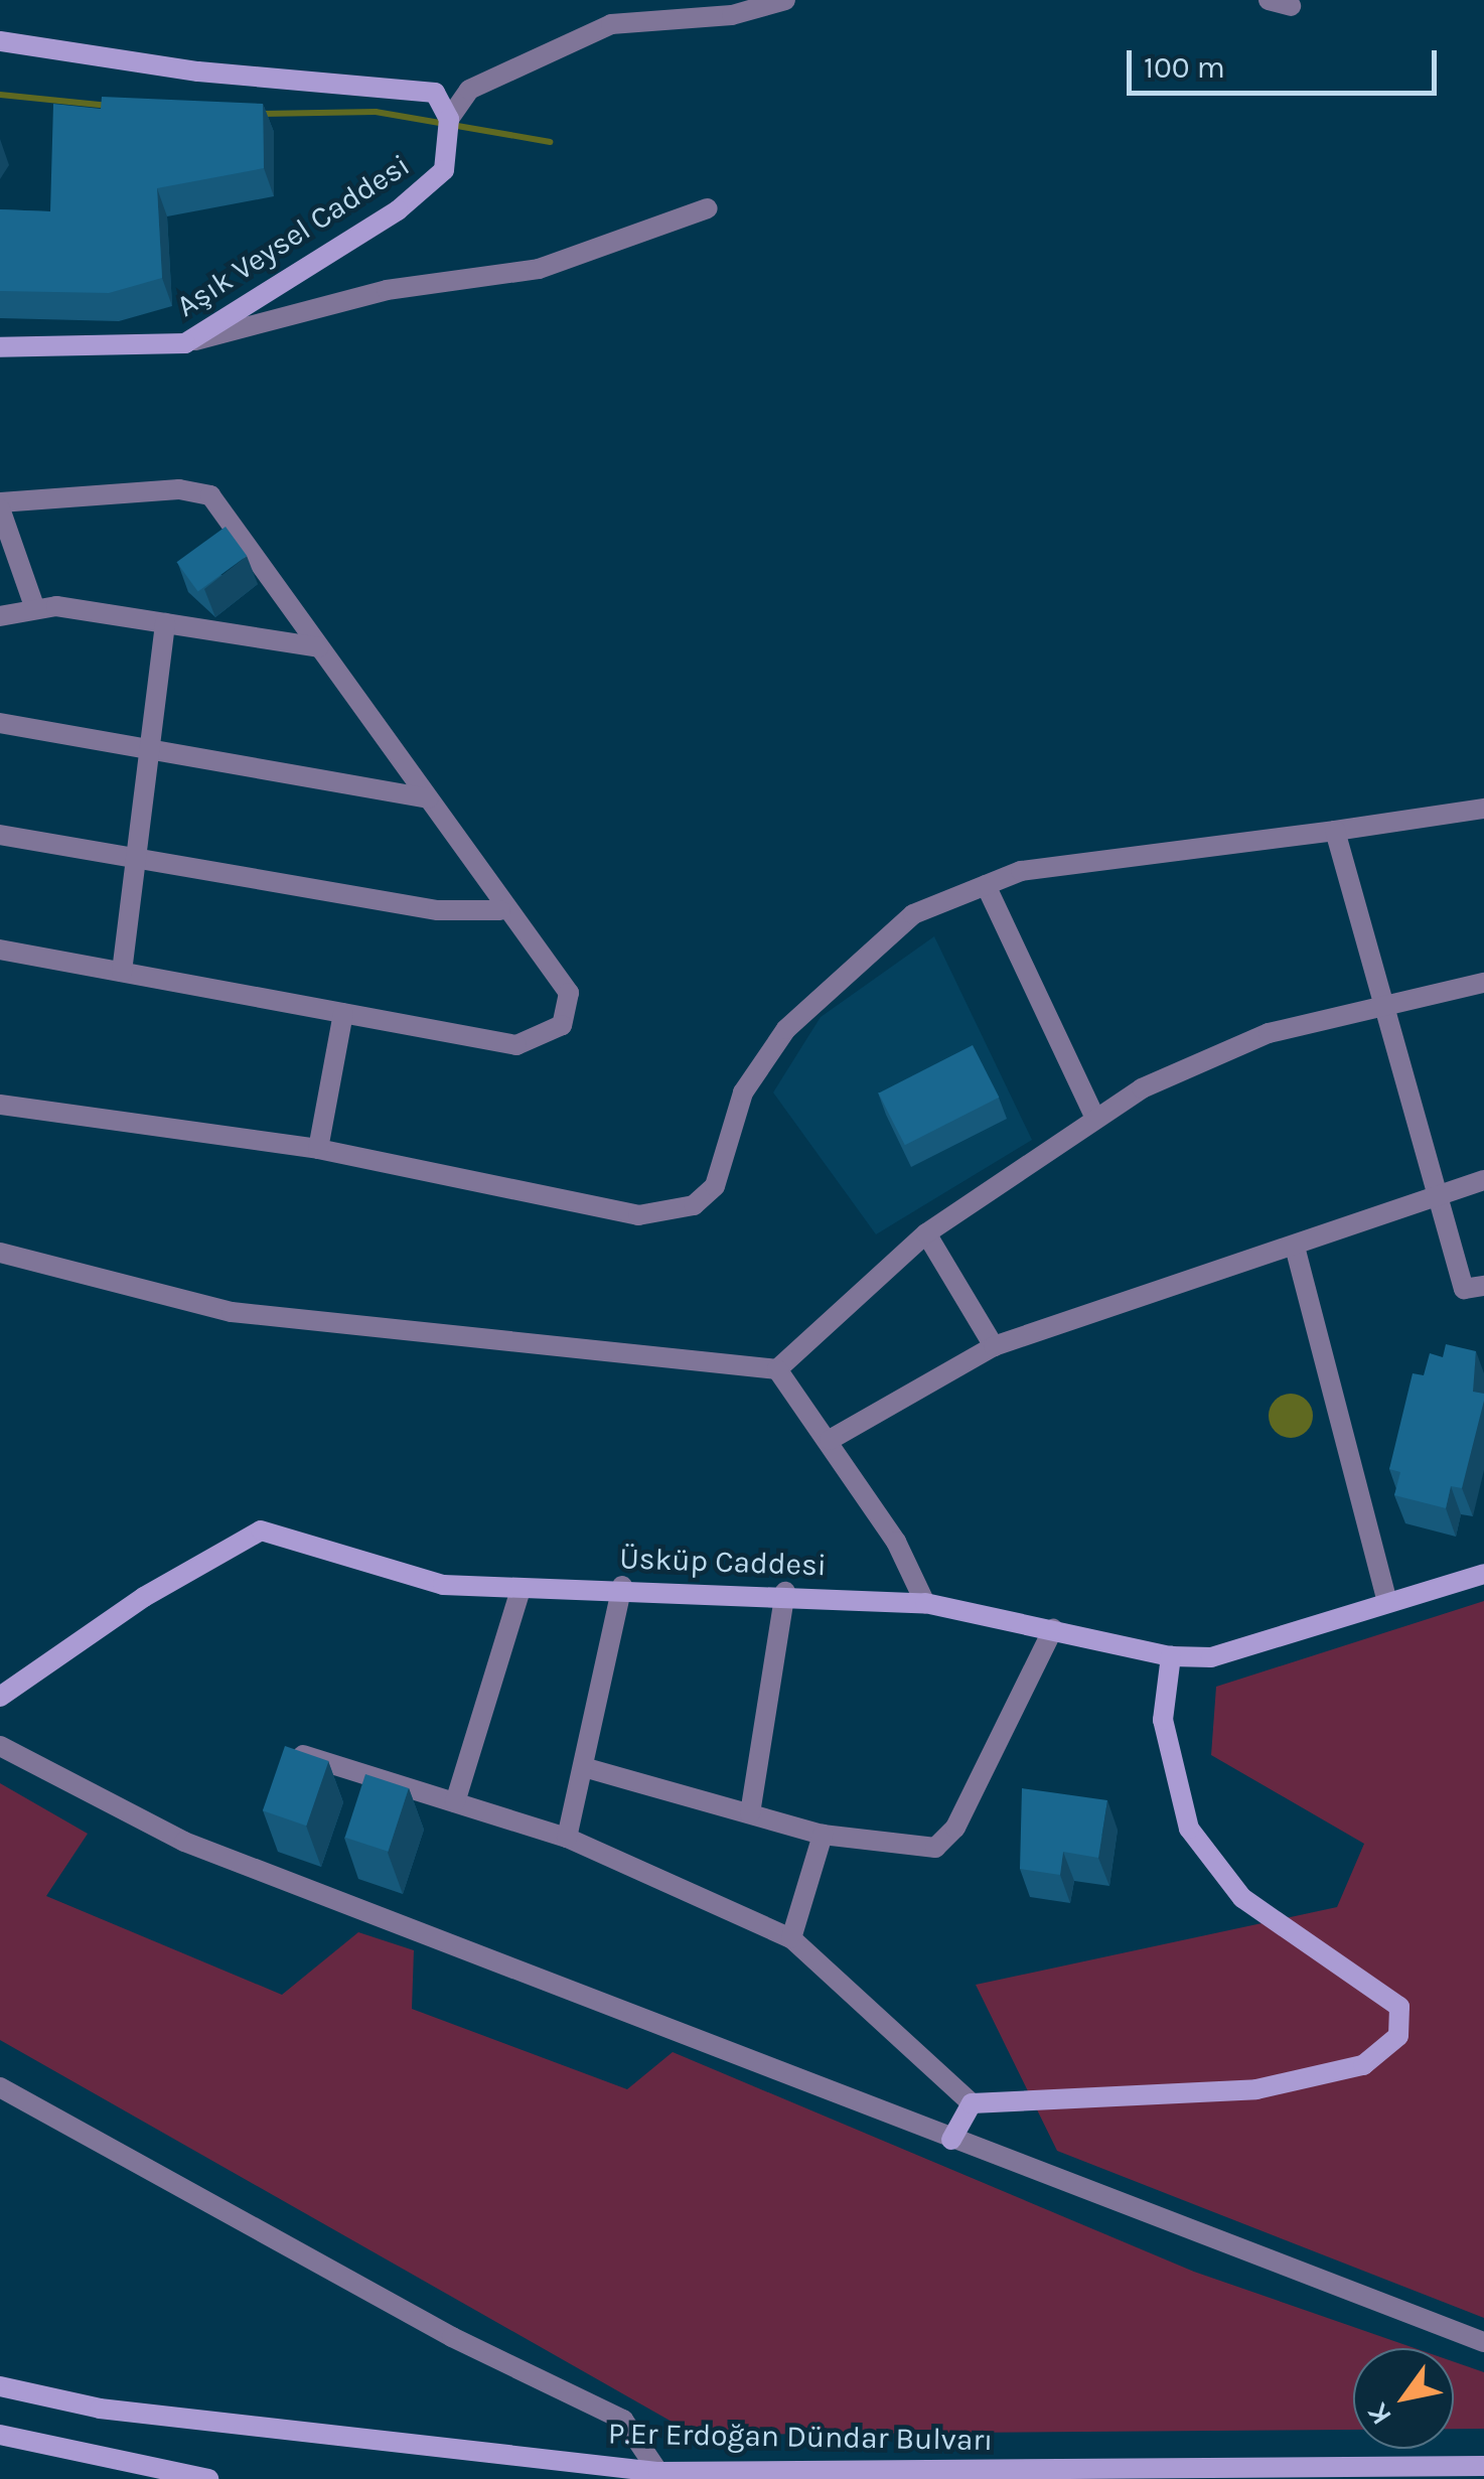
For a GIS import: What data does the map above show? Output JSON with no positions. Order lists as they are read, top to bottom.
{
  "streets": {
    "street": ["Aşık Veysel Caddesi", "Üsküp Caddesi", "P.Er Erdoğan Dündar Bulvarı"]
  },
  "scale_bar": "100 m",
  "north": "bottom left"
}
